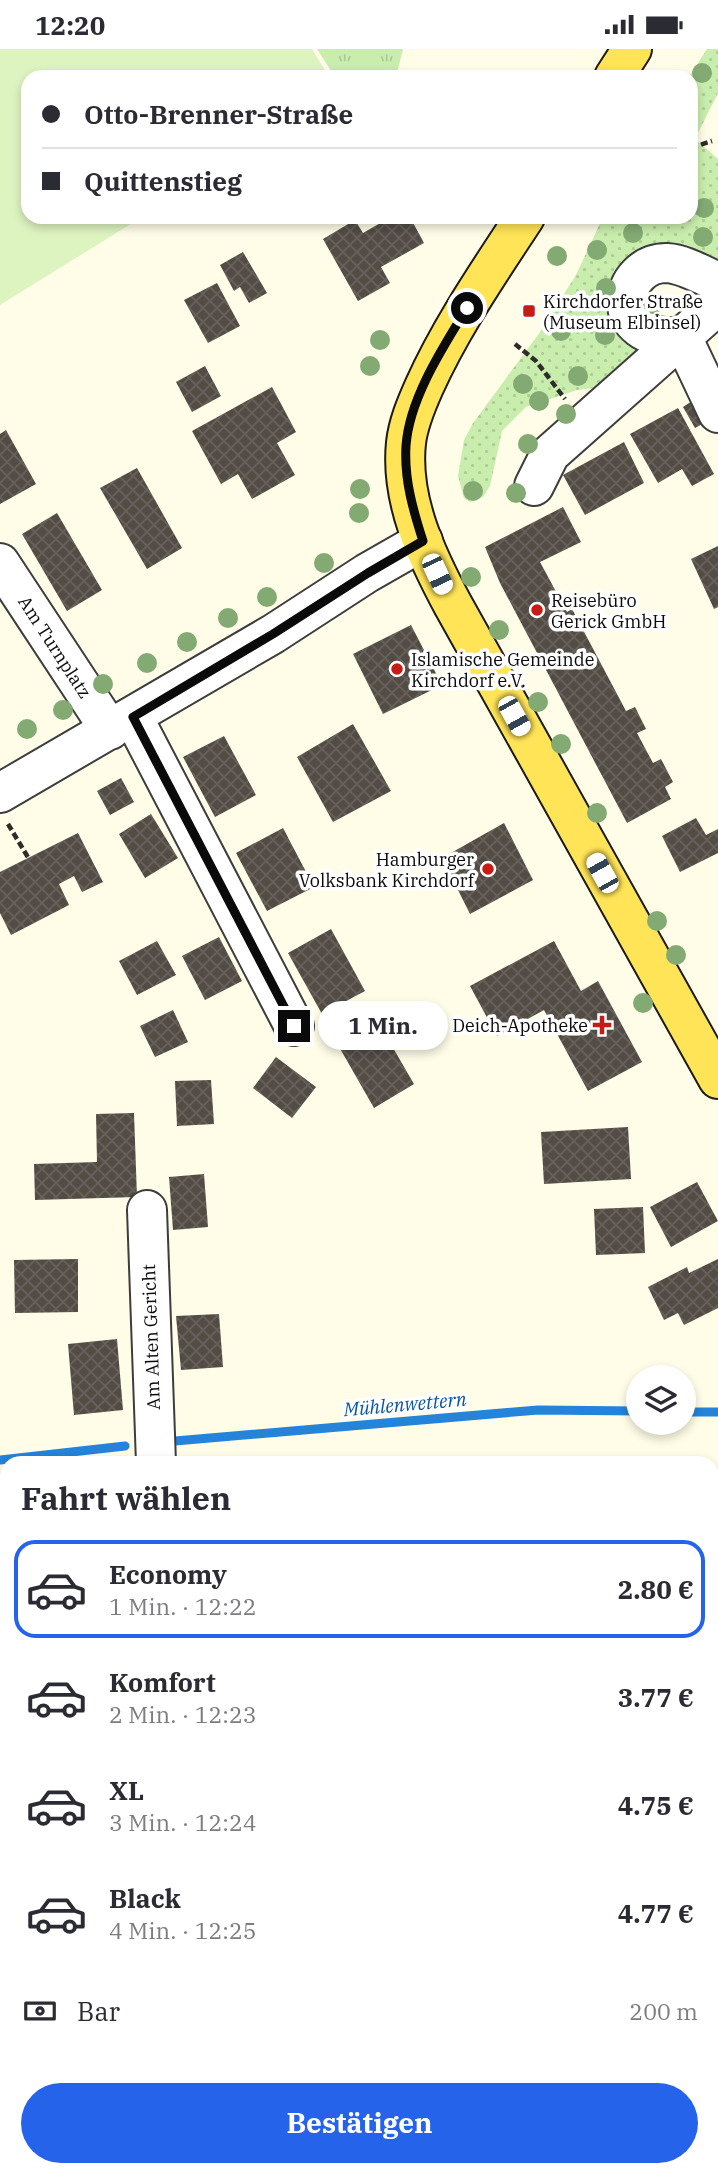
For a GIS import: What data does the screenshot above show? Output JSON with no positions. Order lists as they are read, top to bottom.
{
  "streets": {
    "street": ["Am Turnplatz", "Am Alten Gericht"]
  },
  "water": ["Mühlenwettern"],
  "places": {
    "transit": ["Kirchdorfer Straße (Museum Elbinsel)"],
    "other": ["Reisebüro Gerick GmbH", "Islamische Gemeinde Kirchdorf e.V.", "Hamburger Volksbank Kirchdorf"],
    "health": ["Deich-Apotheke"]
  },
  "page": {
    "status": "12:20",
    "banner": ["Otto-Brenner-Straße", "Quittenstieg"],
    "bubble": "1 Min.",
    "heading": "Fahrt wählen",
    "list": [
      {
        "name": "Economy",
        "note": "1 Min. · 12:22",
        "value": "2.80 €"
      },
      {
        "name": "Komfort",
        "note": "2 Min. · 12:23",
        "value": "3.77 €"
      },
      {
        "name": "XL",
        "note": "3 Min. · 12:24",
        "value": "4.75 €"
      },
      {
        "name": "Black",
        "note": "4 Min. · 12:25",
        "value": "4.77 €"
      }
    ],
    "pay": ["Bar", "200 m"],
    "buttons": "Bestätigen"
  }
}
